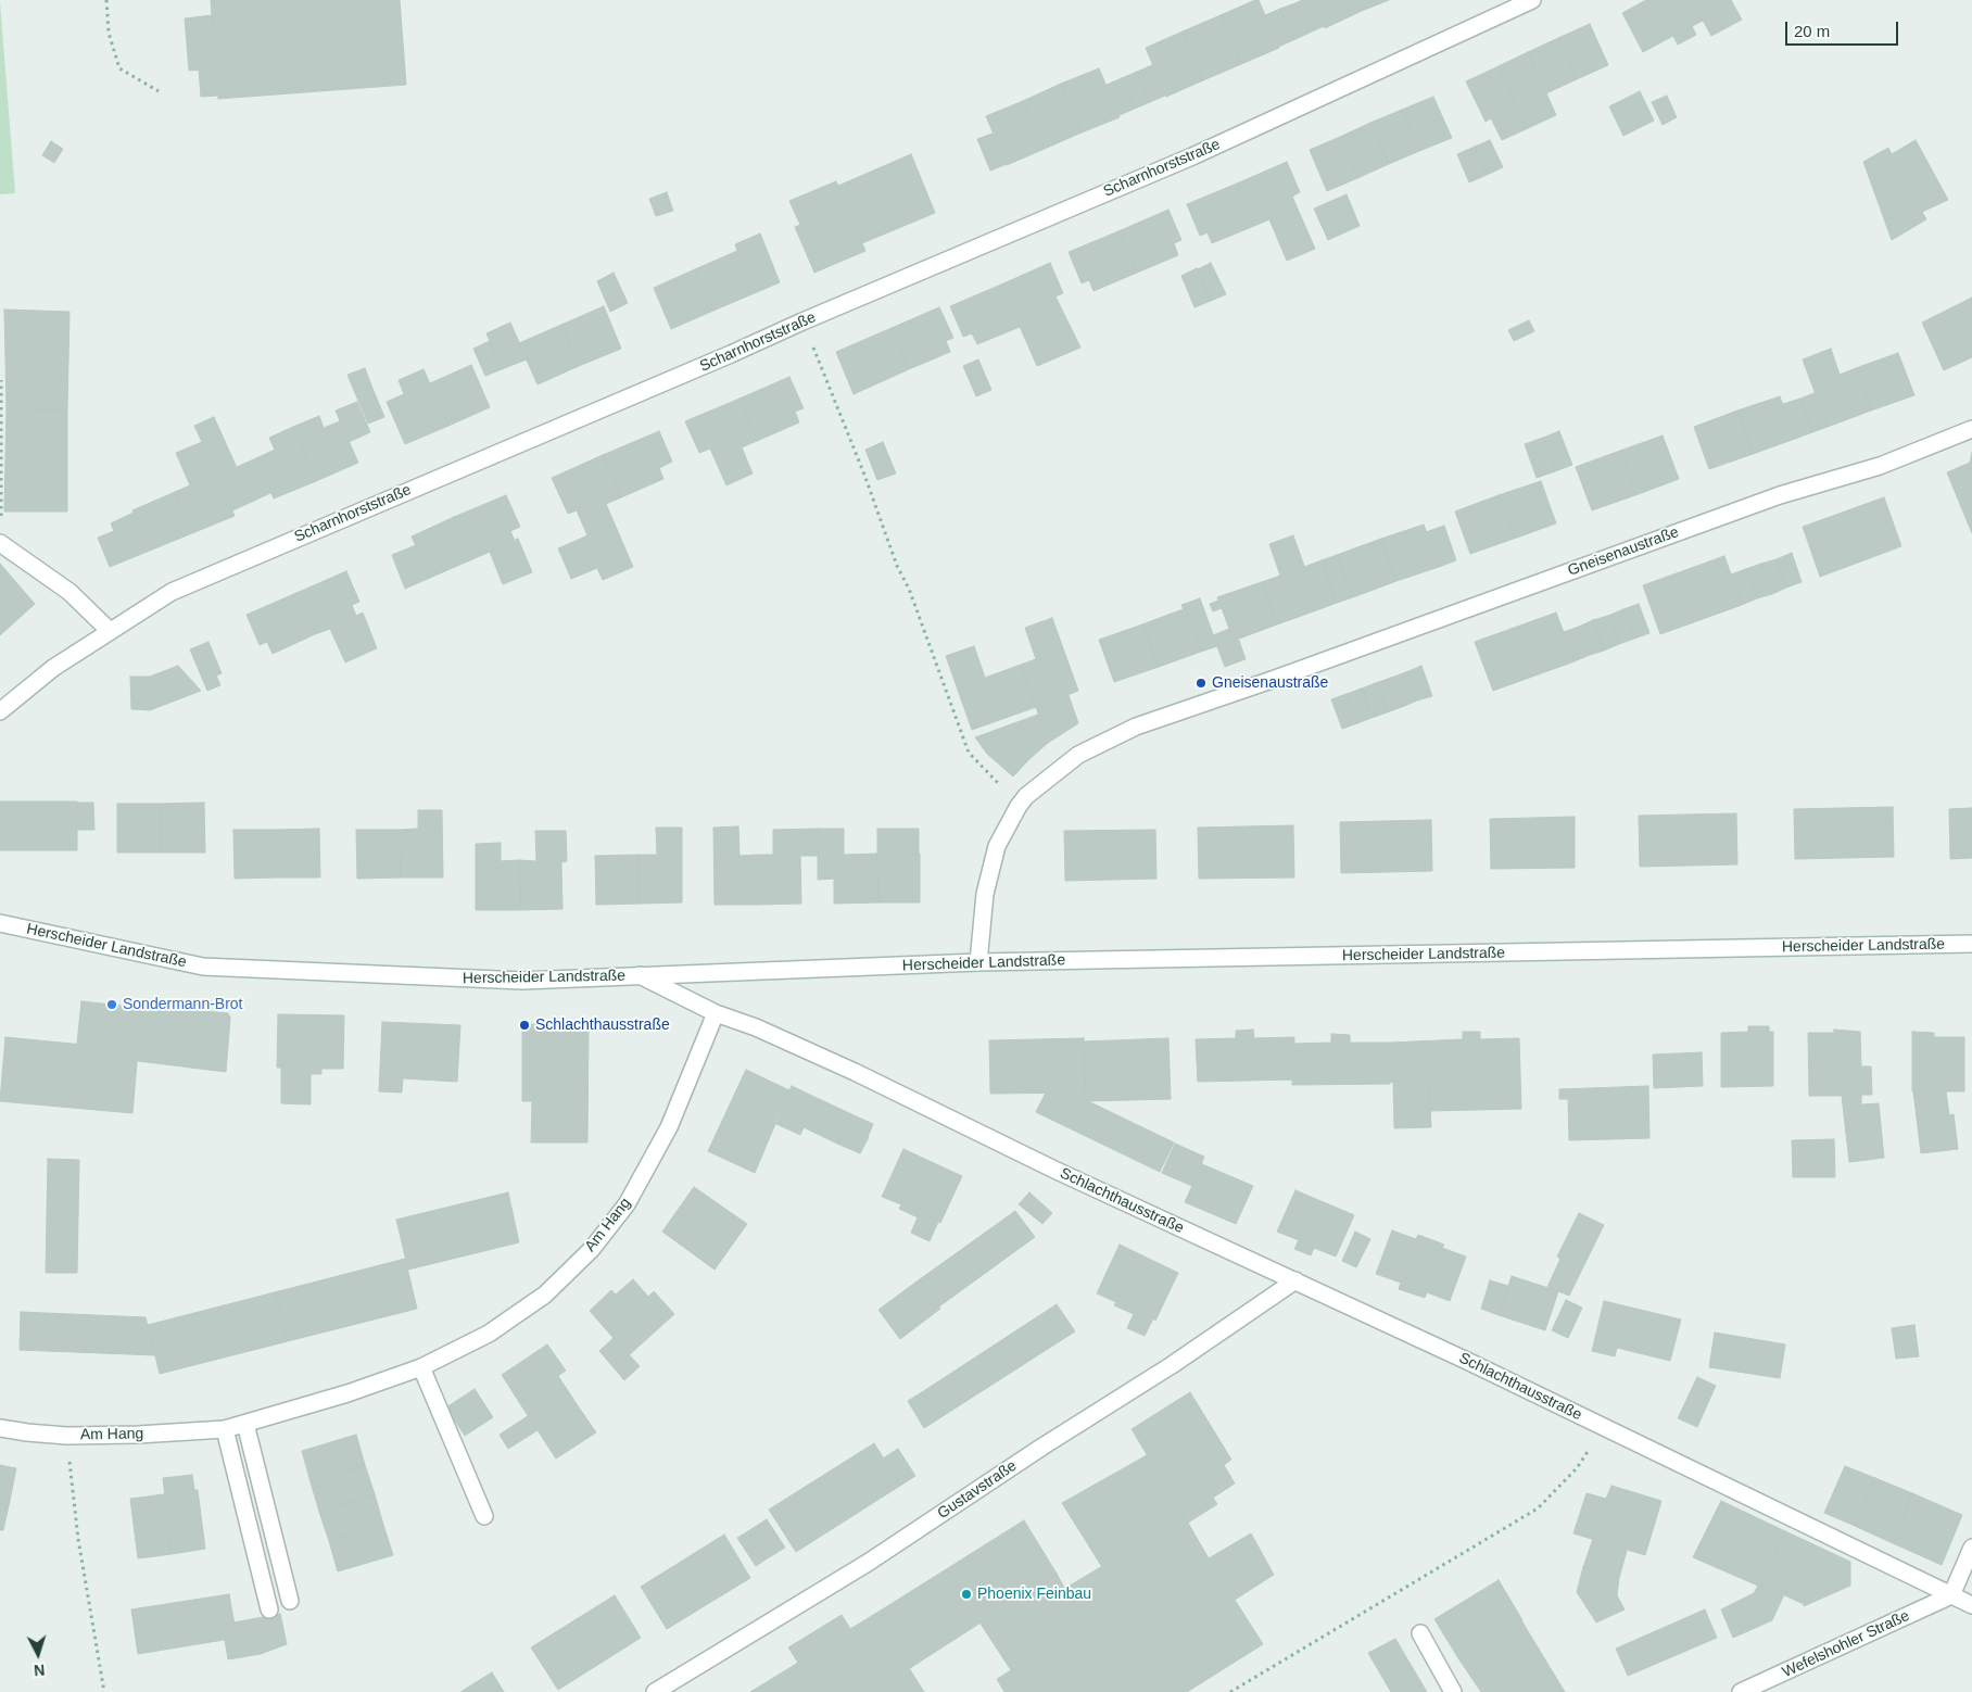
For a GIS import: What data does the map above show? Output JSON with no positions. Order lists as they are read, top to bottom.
{
  "streets": {
    "street": [
      "Scharnhorststraße",
      "Gneisenaustraße",
      "Herscheider Landstraße",
      "Schlachthausstraße",
      "Am Hang",
      "Gustavstraße",
      "Wefelshohler Straße"
    ]
  },
  "crossings": [
    ["Gneisenaustraße", "Herscheider Landstraße"],
    ["Herscheider Landstraße", "Schlachthausstraße"],
    ["Schlachthausstraße", "Am Hang"],
    ["Schlachthausstraße", "Gustavstraße"],
    ["Schlachthausstraße", "Wefelshohler Straße"]
  ],
  "places": [
    "Gneisenaustraße",
    "Sondermann-Brot",
    "Schlachthausstraße",
    "Phoenix Feinbau"
  ],
  "scale_bar": "20 m",
  "north": "bottom"
}
